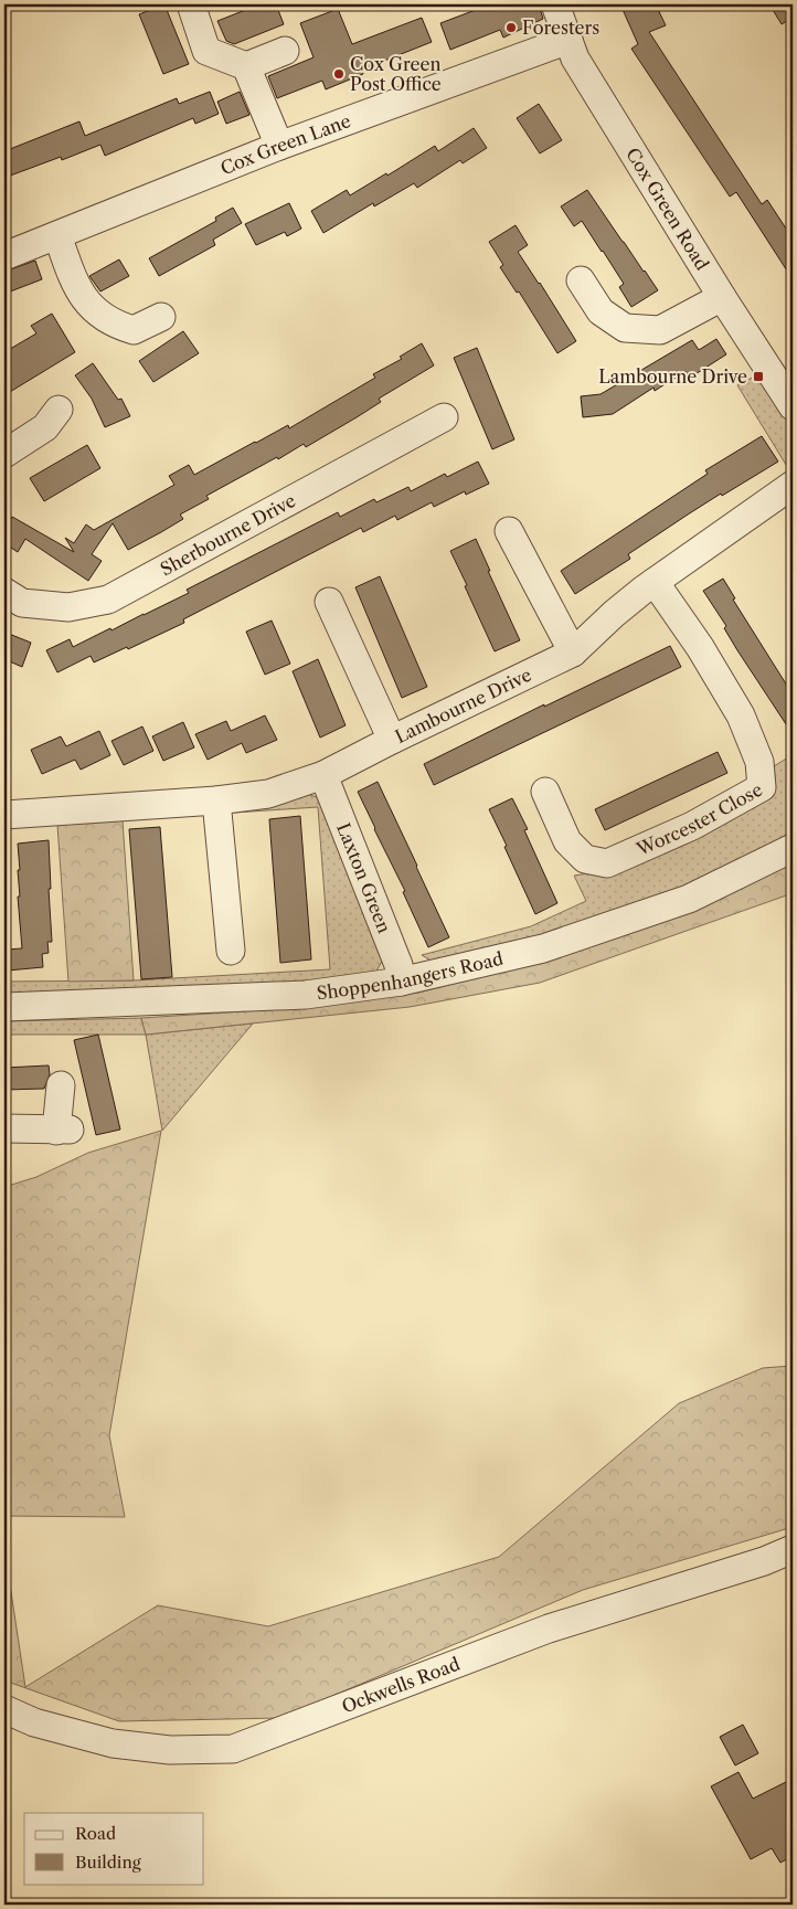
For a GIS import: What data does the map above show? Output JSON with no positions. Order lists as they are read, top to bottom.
{
  "streets": {
    "street": [
      "Cox Green Lane",
      "Cox Green Road",
      "Sherbourne Drive",
      "Lambourne Drive",
      "Worcester Close",
      "Laxton Green",
      "Shoppenhangers Road",
      "Ockwells Road"
    ]
  },
  "crossings": [
    ["Cox Green Lane", "Cox Green Road"],
    ["Lambourne Drive", "Worcester Close"],
    ["Lambourne Drive", "Laxton Green"],
    ["Laxton Green", "Shoppenhangers Road"]
  ],
  "places": {
    "other": ["Foresters", "Cox Green Post Office"],
    "transit": ["Lambourne Drive"]
  },
  "legend": ["Road", "Building"]
}
